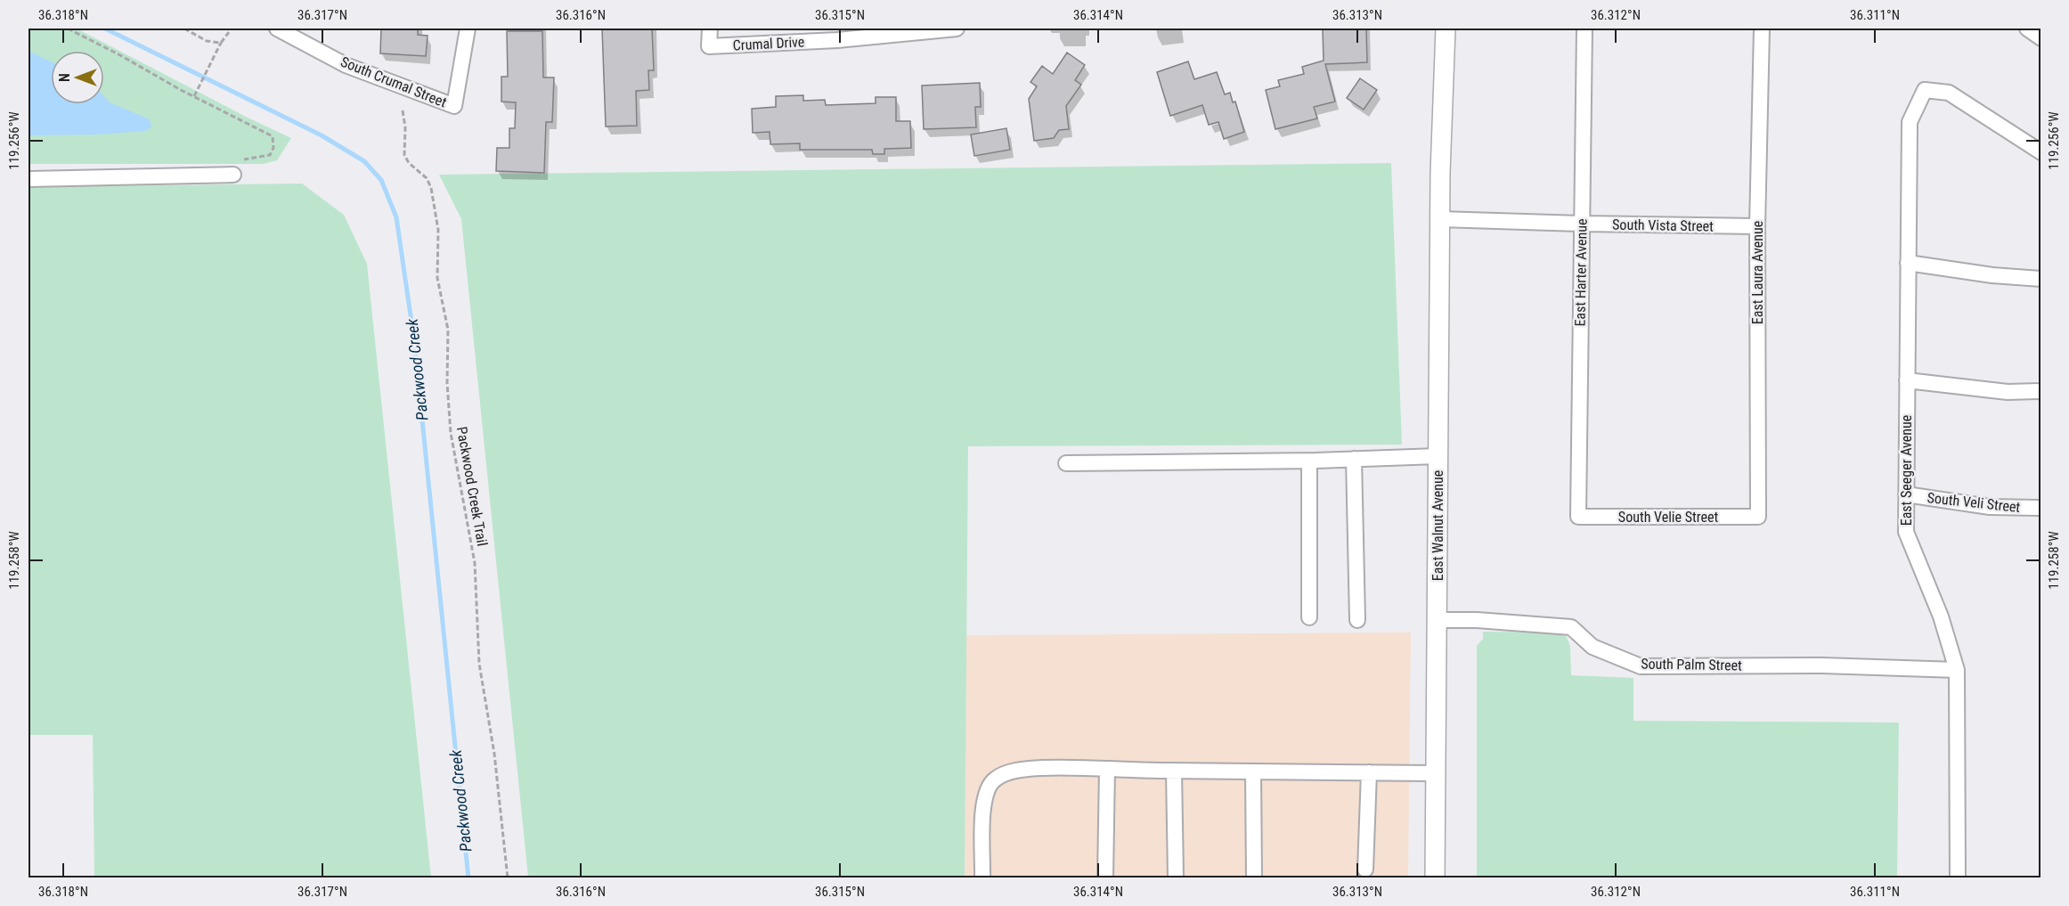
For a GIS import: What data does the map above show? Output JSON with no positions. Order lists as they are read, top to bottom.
{
  "streets": {
    "main road": ["East Walnut Avenue"],
    "street": [
      "Crumal Drive",
      "South Crumal Street",
      "South Vista Street",
      "East Harter Avenue",
      "East Laura Avenue",
      "East Seeger Avenue",
      "South Veli Street",
      "South Velie Street",
      "South Palm Street"
    ],
    "path": ["Packwood Creek Trail"]
  },
  "crossings": [
    ["South Vista Street", "East Harter Avenue"],
    ["South Vista Street", "East Laura Avenue"],
    ["South Vista Street", "East Walnut Avenue"],
    ["East Harter Avenue", "South Velie Street"],
    ["East Laura Avenue", "South Velie Street"],
    ["East Seeger Avenue", "South Veli Street"],
    ["East Seeger Avenue", "South Palm Street"],
    ["East Walnut Avenue", "South Palm Street"]
  ],
  "water": ["Packwood Creek"],
  "north": "left",
  "coordinates": [
    "36.318°N",
    "36.317°N",
    "36.316°N",
    "36.315°N",
    "36.314°N",
    "36.313°N",
    "36.312°N",
    "36.311°N",
    "119.256°W",
    "119.258°W"
  ]
}
